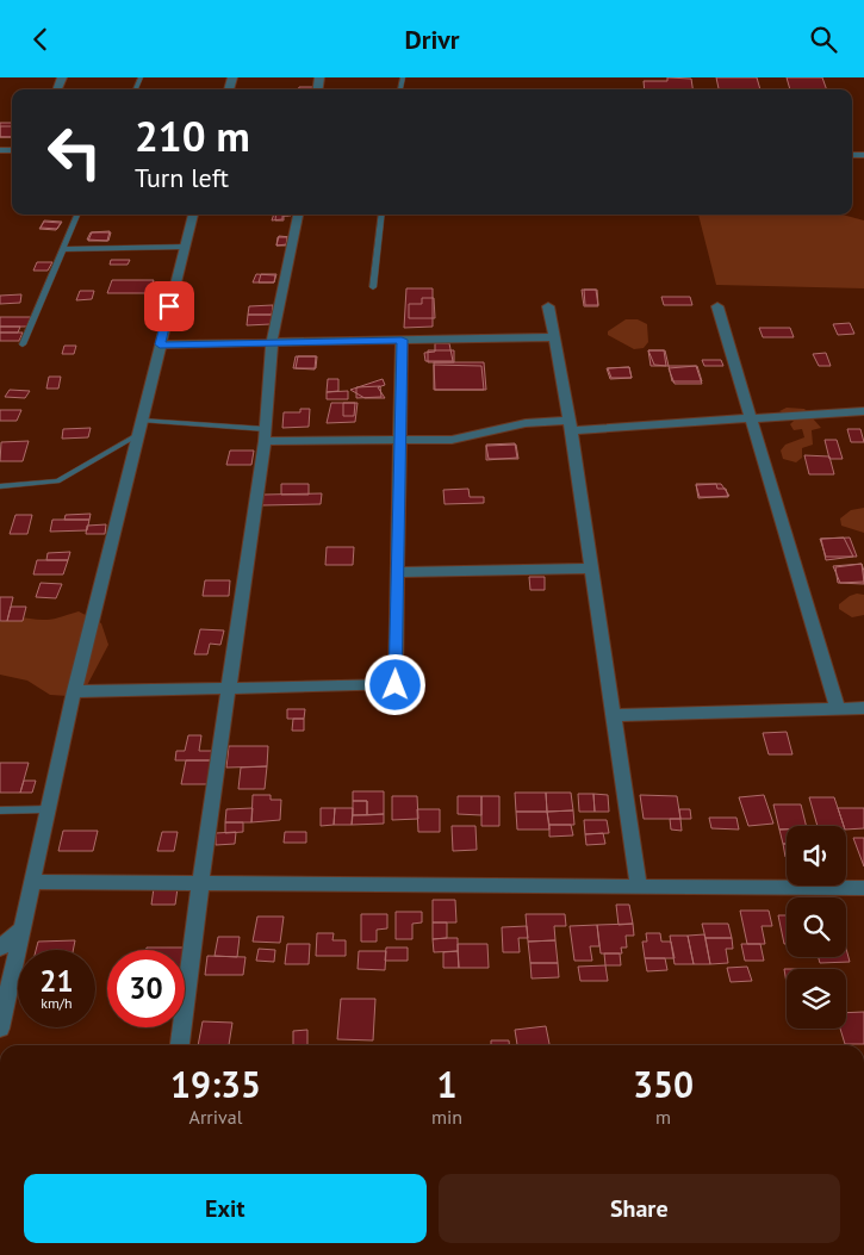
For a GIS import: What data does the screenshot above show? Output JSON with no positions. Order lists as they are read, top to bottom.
{
  "page": {
    "header": "Drivr",
    "turn": ["210 m", "Turn left"],
    "speed": "21 km/h",
    "limit": "30",
    "eta": [
      "19:35",
      "Arrival",
      "1",
      "min",
      "350",
      "m"
    ],
    "buttons": ["Exit", "Share"]
  }
}
